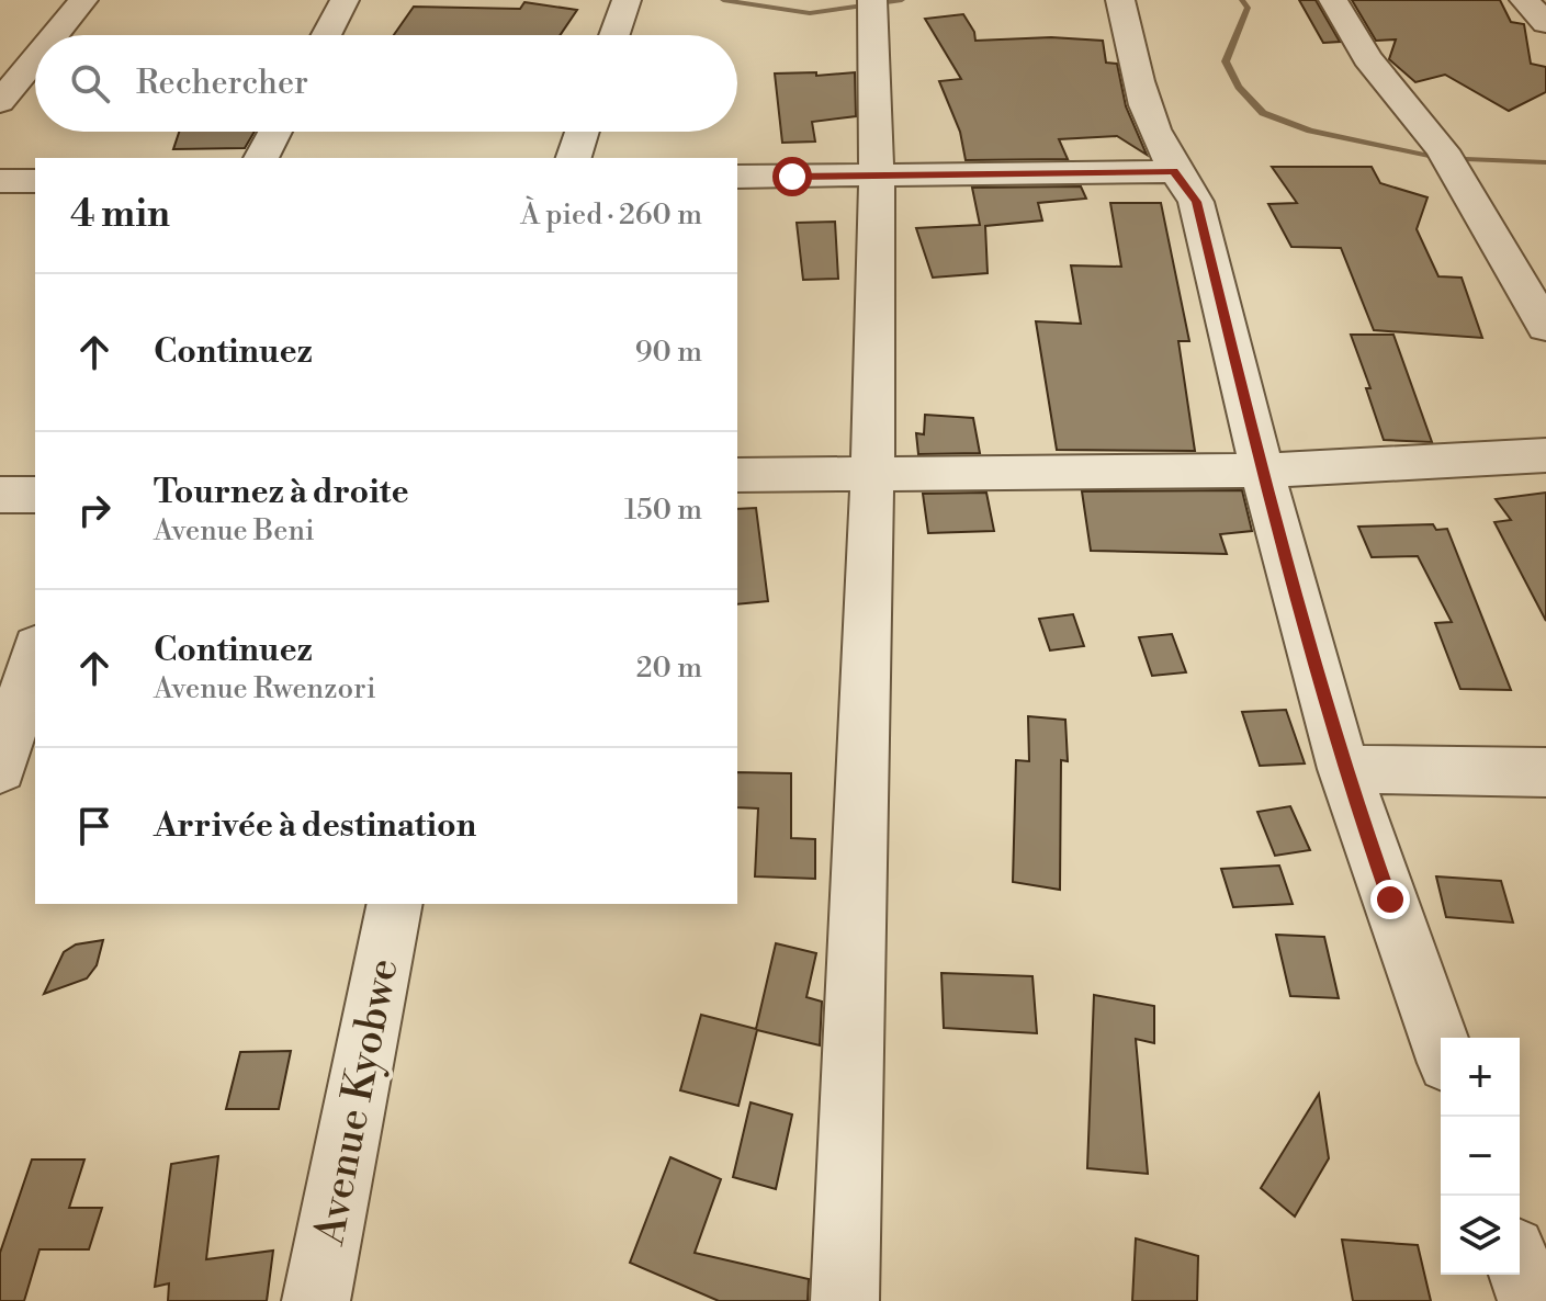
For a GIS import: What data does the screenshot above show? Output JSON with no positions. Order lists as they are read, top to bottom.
{
  "streets": {
    "street": ["Avenue Kyobwe"]
  },
  "page": {
    "search": "Rechercher",
    "heading": ["4 min", "À pied · 260 m"],
    "list": [
      ["Continuez", "90 m"],
      ["Tournez à droite", "Avenue Beni", "150 m"],
      ["Continuez", "Avenue Rwenzori", "20 m"],
      "Arrivée à destination"
    ],
    "map_buttons": ["+", "−"]
  }
}
